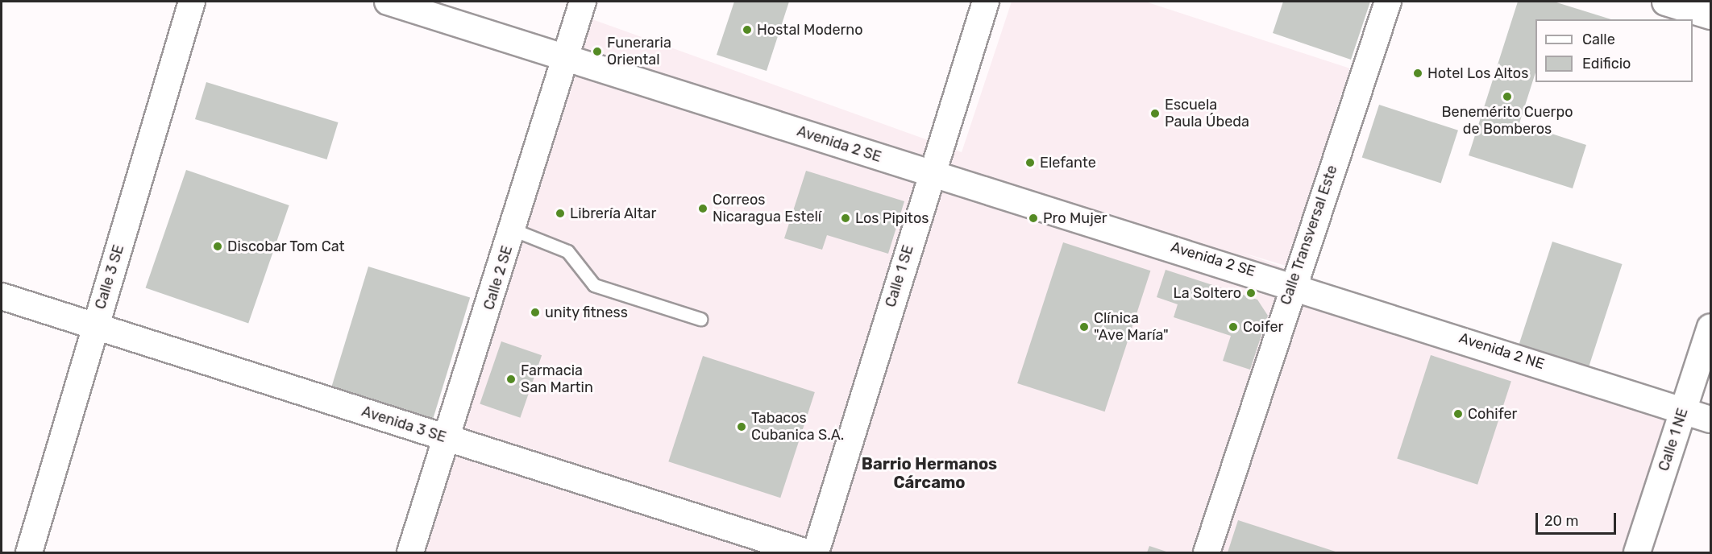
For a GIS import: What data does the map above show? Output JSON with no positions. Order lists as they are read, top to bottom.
{
  "streets": {
    "street": [
      "Avenida 2 SE",
      "Calle Transversal Este",
      "Calle 1 SE",
      "Calle 3 SE",
      "Calle 2 SE",
      "Avenida 2 NE",
      "Avenida 3 SE",
      "Calle 1 NE"
    ]
  },
  "crossings": [
    ["Avenida 2 SE", "Calle Transversal Este"],
    ["Avenida 2 SE", "Calle 1 SE"],
    ["Avenida 2 SE", "Calle 2 SE"],
    ["Avenida 2 SE", "Avenida 2 NE"],
    ["Calle Transversal Este", "Avenida 2 NE"],
    ["Calle 3 SE", "Avenida 3 SE"],
    ["Calle 2 SE", "Avenida 3 SE"],
    ["Avenida 2 NE", "Calle 1 NE"]
  ],
  "districts": ["Barrio Hermanos Cárcamo"],
  "places": [
    "Hostal Moderno",
    "Funeraria Oriental",
    "Hotel Los Altos",
    "Benemérito Cuerpo de Bomberos",
    "Escuela Paula Úbeda",
    "Elefante",
    "Correos Nicaragua Estelí",
    "Librería Altar",
    "Los Pipitos",
    "Pro Mujer",
    "Discobar Tom Cat",
    "La Soltero",
    "unity fitness",
    "Clínica \"Ave María\"",
    "Coifer",
    "Farmacia San Martin",
    "Cohifer",
    "Tabacos Cubanica S.A."
  ],
  "legend": ["Calle", "Edificio"],
  "scale_bar": "20 m"
}
